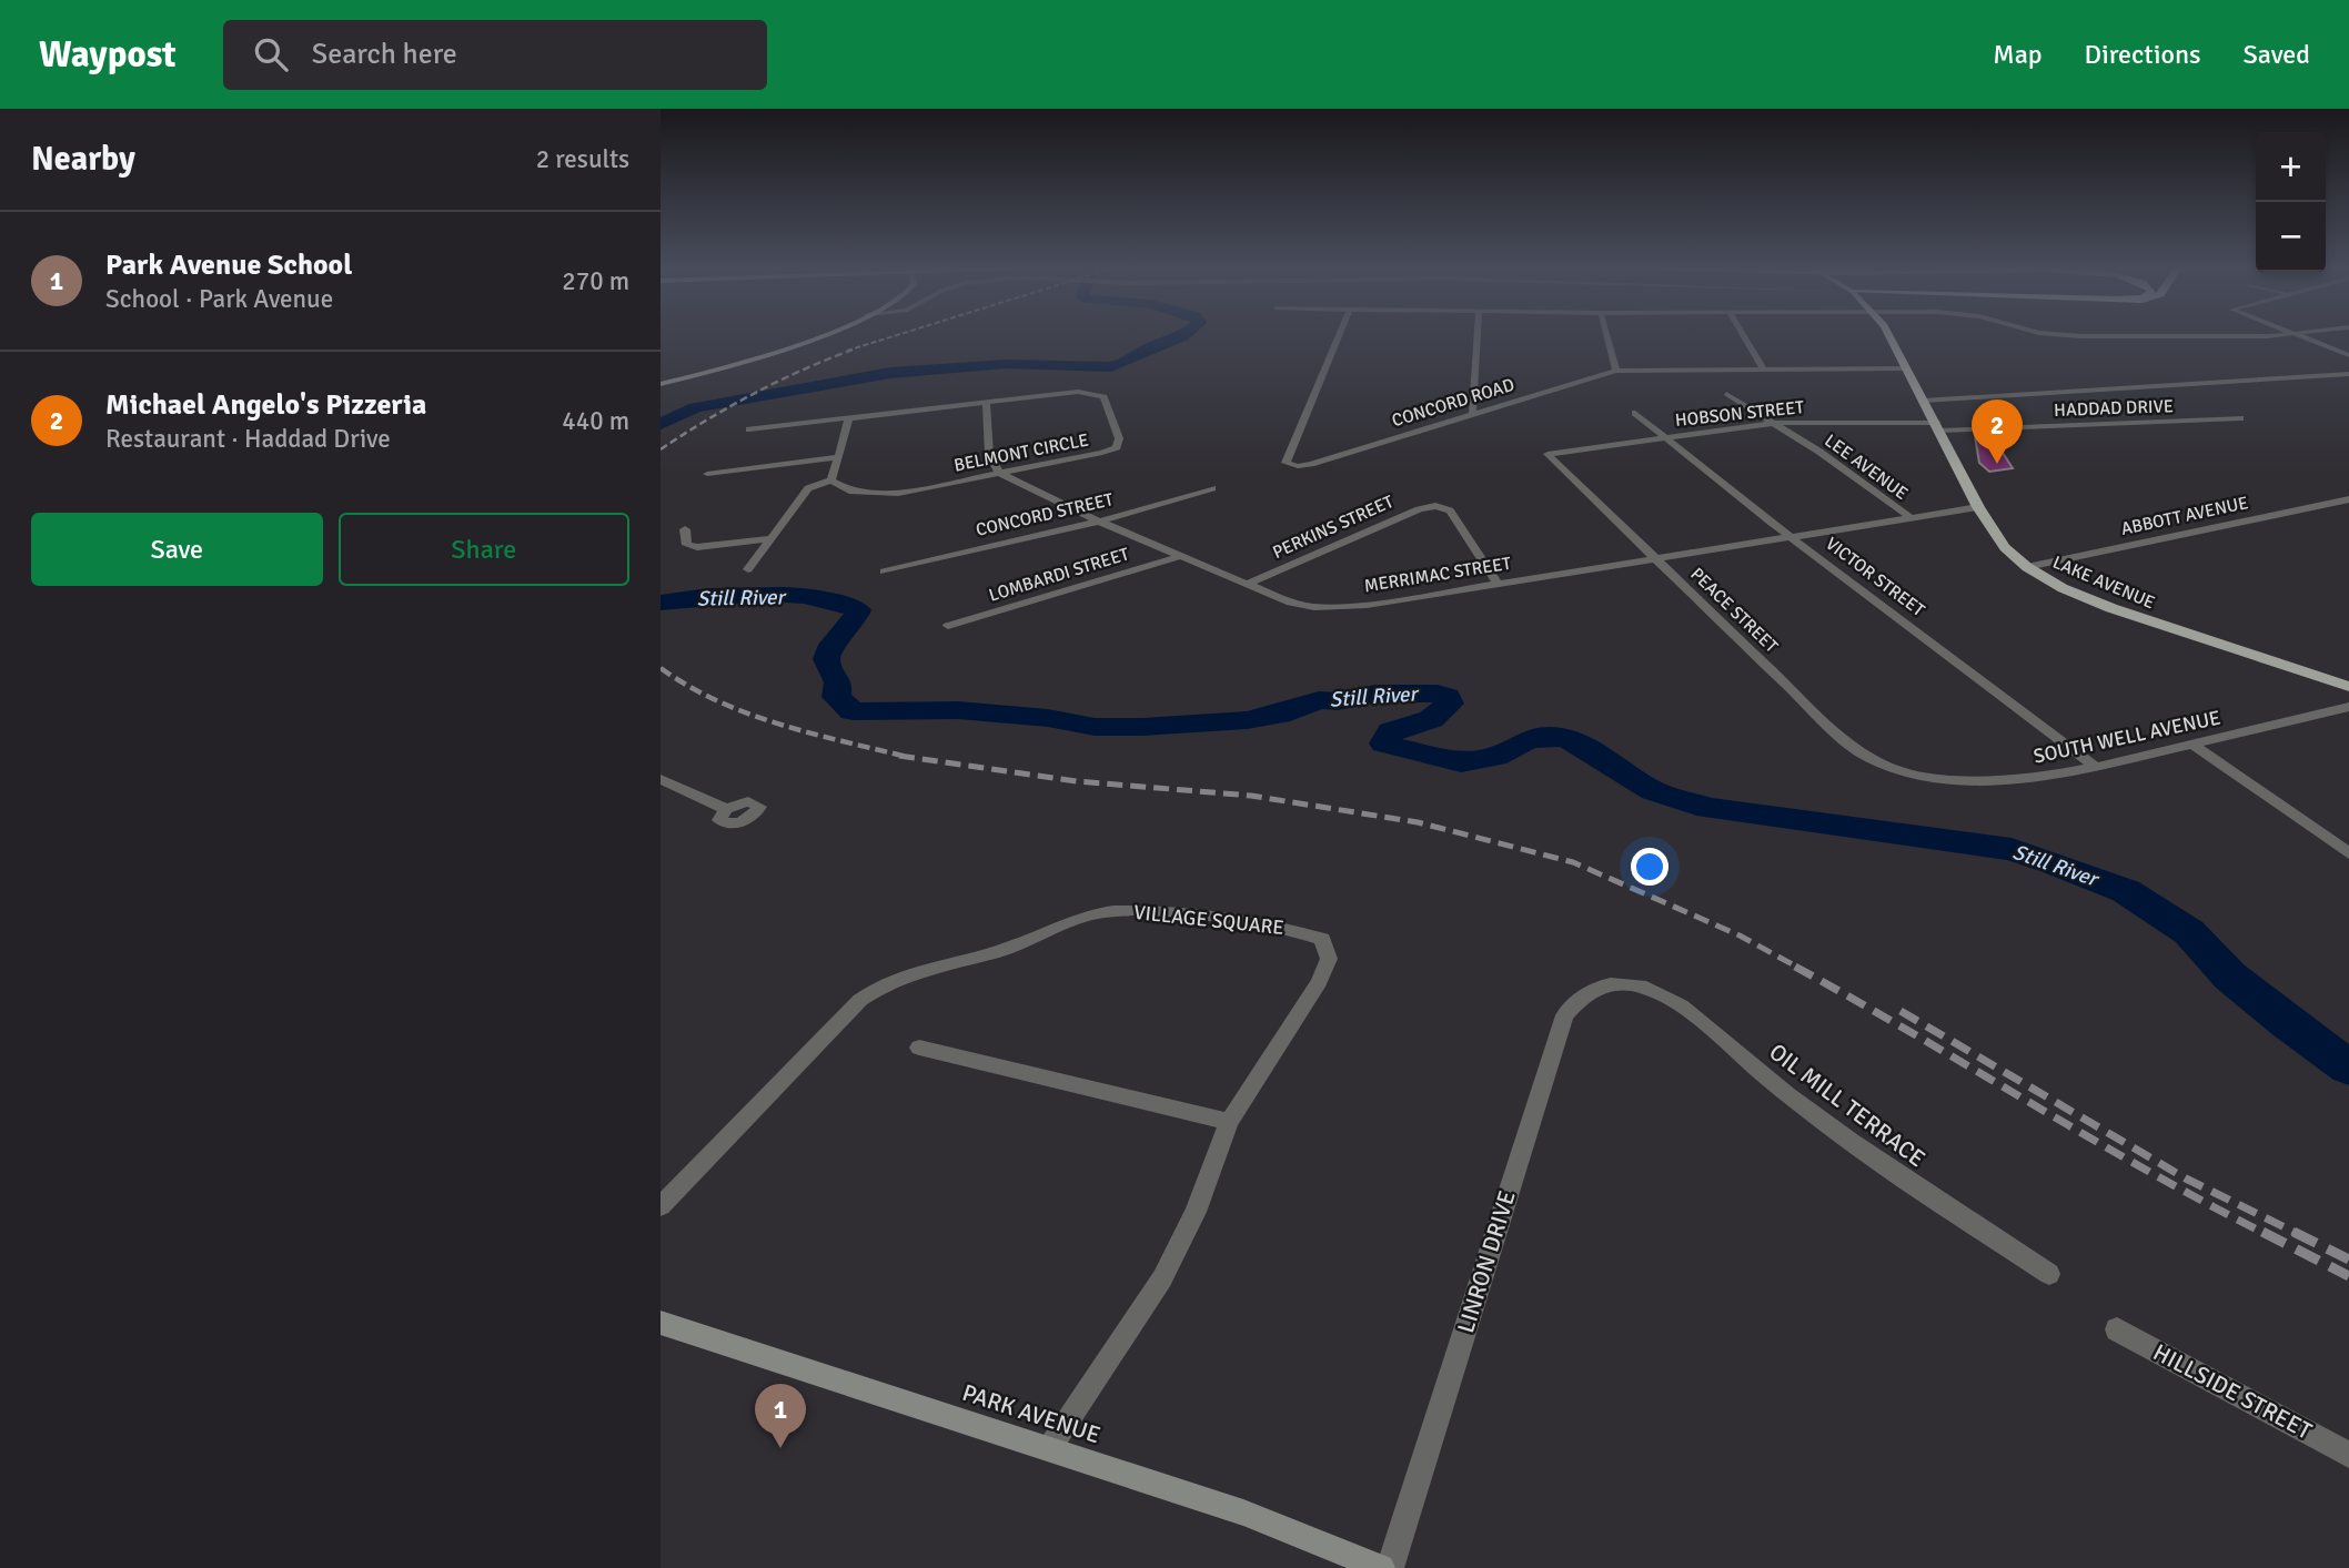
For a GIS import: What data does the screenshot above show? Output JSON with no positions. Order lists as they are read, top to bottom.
{
  "streets": {
    "main road": ["LAKE AVENUE", "PARK AVENUE"],
    "street": [
      "CONCORD ROAD",
      "HADDAD DRIVE",
      "HOBSON STREET",
      "BELMONT CIRCLE",
      "LEE AVENUE",
      "CONCORD STREET",
      "ABBOTT AVENUE",
      "PERKINS STREET",
      "LOMBARDI STREET",
      "MERRIMAC STREET",
      "VICTOR STREET",
      "PEACE STREET",
      "SOUTH WELL AVENUE",
      "VILLAGE SQUARE",
      "OIL MILL TERRACE",
      "LINRON DRIVE",
      "HILLSIDE STREET"
    ]
  },
  "crossings": [
    ["CONCORD ROAD", "LAKE AVENUE"],
    ["HADDAD DRIVE", "HOBSON STREET"],
    ["HADDAD DRIVE", "LAKE AVENUE"],
    ["HOBSON STREET", "LEE AVENUE"],
    ["HOBSON STREET", "VICTOR STREET"],
    ["HOBSON STREET", "LAKE AVENUE"],
    ["HOBSON STREET", "PEACE STREET"],
    ["BELMONT CIRCLE", "MERRIMAC STREET"],
    ["LEE AVENUE", "MERRIMAC STREET"],
    ["CONCORD STREET", "MERRIMAC STREET"],
    ["ABBOTT AVENUE", "LAKE AVENUE"],
    ["PERKINS STREET", "MERRIMAC STREET"],
    ["LOMBARDI STREET", "MERRIMAC STREET"],
    ["MERRIMAC STREET", "VICTOR STREET"],
    ["MERRIMAC STREET", "LAKE AVENUE"],
    ["MERRIMAC STREET", "PEACE STREET"],
    ["VICTOR STREET", "SOUTH WELL AVENUE"],
    ["PEACE STREET", "SOUTH WELL AVENUE"],
    ["VILLAGE SQUARE", "PARK AVENUE"],
    ["OIL MILL TERRACE", "LINRON DRIVE"]
  ],
  "water": ["Still River"],
  "page": {
    "header": "Waypost",
    "search": "Search here",
    "nav": ["Map", "Directions", "Saved"],
    "heading": ["Nearby", "2 results"],
    "map_buttons": ["+", "−"],
    "list": [
      {
        "mark": "1",
        "name": "Park Avenue School",
        "note": "School · Park Avenue",
        "value": "270 m"
      },
      {
        "mark": "2",
        "name": "Michael Angelo's Pizzeria",
        "note": "Restaurant · Haddad Drive",
        "value": "440 m"
      }
    ],
    "pins": ["2", "1"],
    "buttons": ["Save", "Share"]
  }
}
